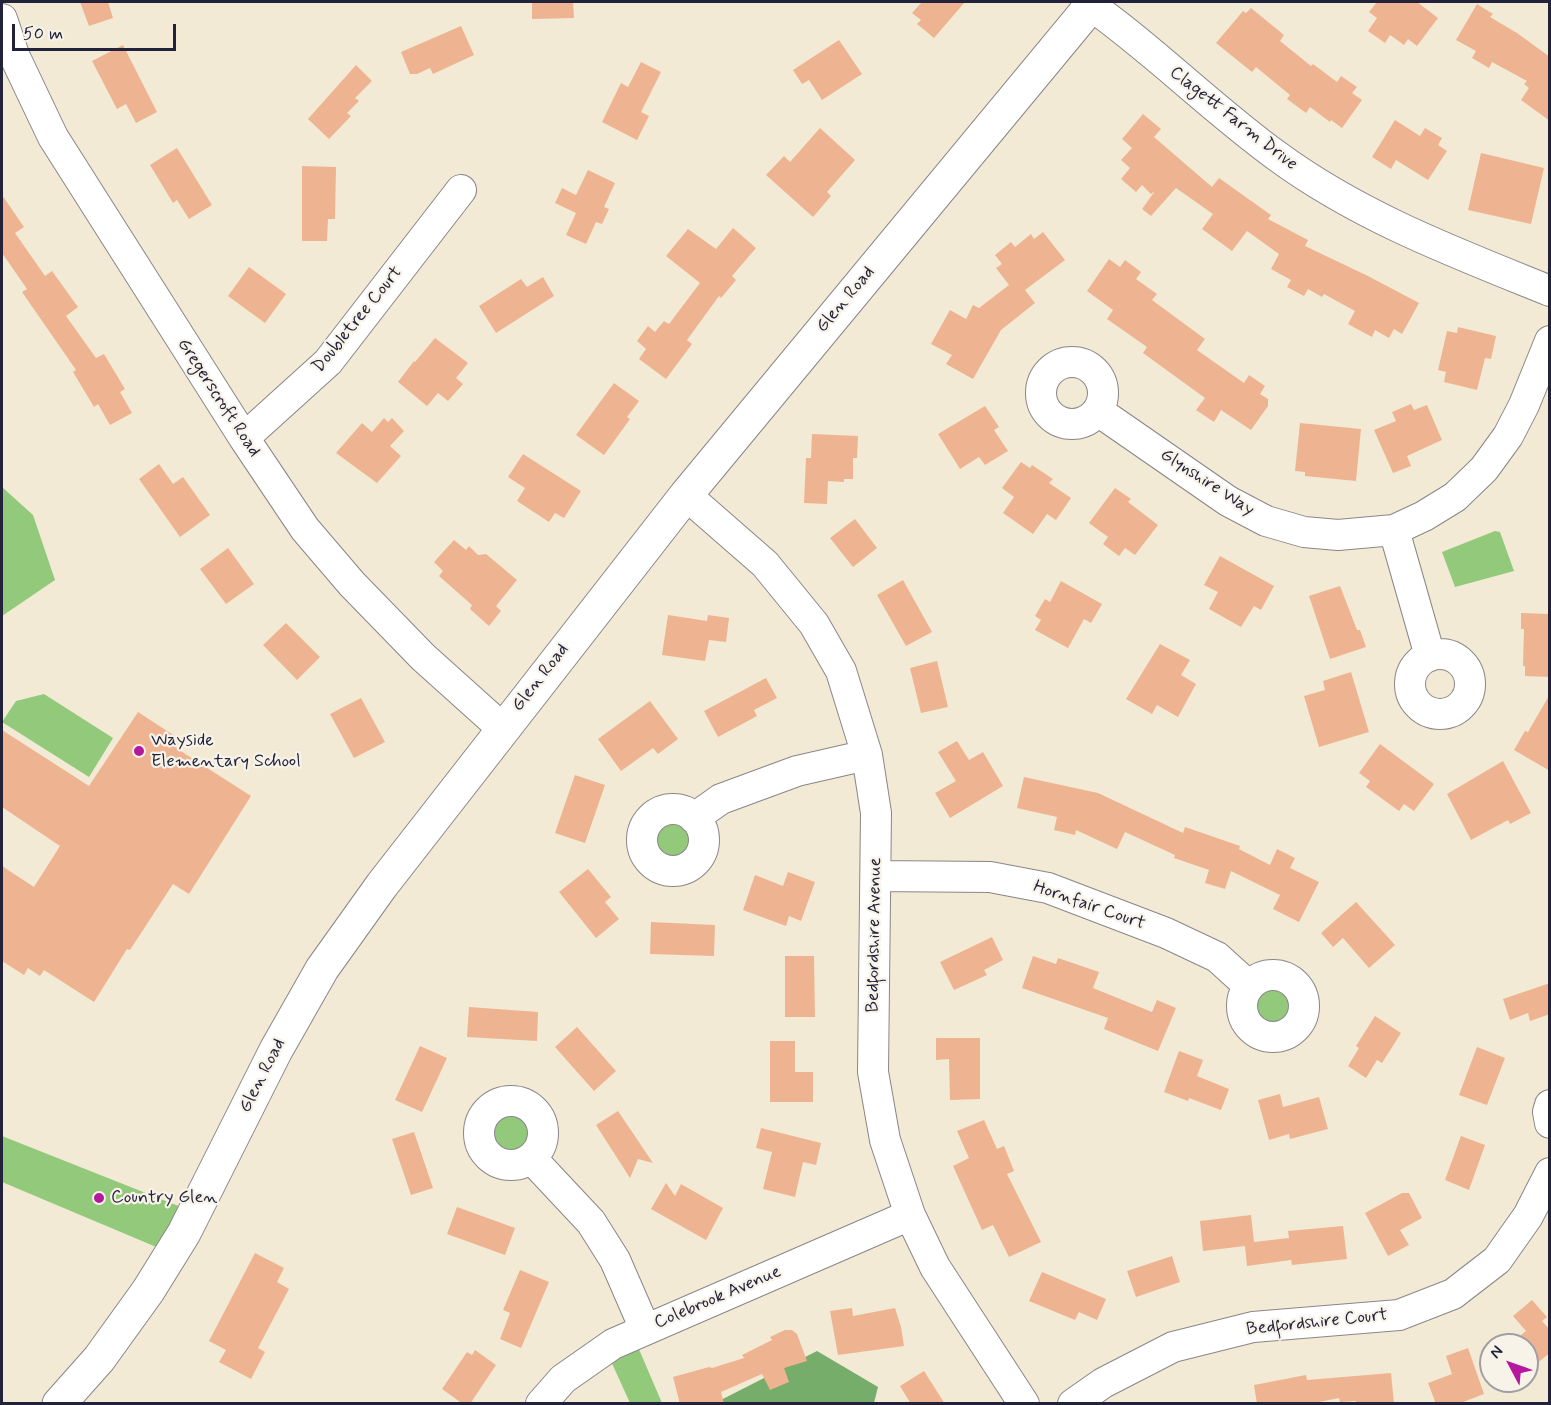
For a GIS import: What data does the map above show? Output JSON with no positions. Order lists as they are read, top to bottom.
{
  "streets": {
    "main road": ["Glen Road"],
    "street": [
      "Clagett Farm Drive",
      "Doubletree Court",
      "Gregerscroft Road",
      "Glynshire Way",
      "Hornfair Court",
      "Bedfordshire Avenue",
      "Colebrook Avenue",
      "Bedfordshire Court"
    ]
  },
  "crossings": [
    ["Clagett Farm Drive", "Glen Road"],
    ["Glen Road", "Gregerscroft Road"],
    ["Glen Road", "Bedfordshire Avenue"],
    ["Doubletree Court", "Gregerscroft Road"],
    ["Hornfair Court", "Bedfordshire Avenue"],
    ["Bedfordshire Avenue", "Colebrook Avenue"]
  ],
  "places": ["Wayside Elementary School", "Country Glen"],
  "scale_bar": "50 m",
  "north": "top left"
}
